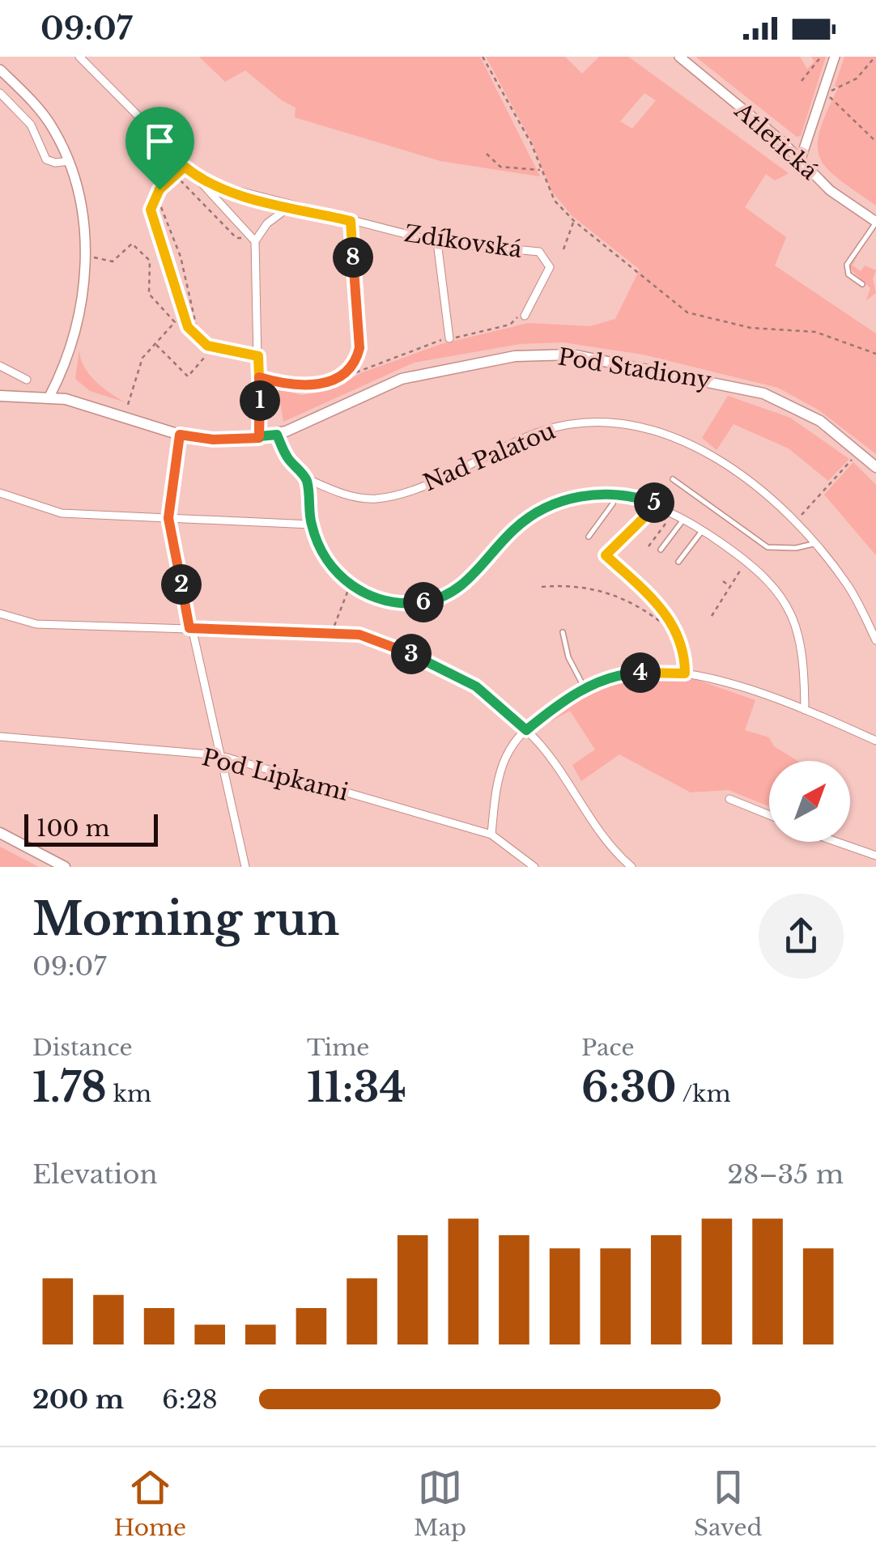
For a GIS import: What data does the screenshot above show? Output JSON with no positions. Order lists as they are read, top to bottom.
{
  "streets": {
    "main road": ["Pod Stadiony"],
    "street": [
      "Atletická",
      "Zdíkovská",
      "Nad Palatou",
      "Pod Lipkami"
    ]
  },
  "scale_bar": "100 m",
  "north": "top right",
  "page": {
    "status": "09:07",
    "pins": [
      "8",
      "1",
      "5",
      "2",
      "6",
      "3",
      "4"
    ],
    "scale": "100 m",
    "heading": ["Morning run", "09:07"],
    "stats": [
      ["Distance", "1.78 km"],
      ["Time", "11:34"],
      ["Pace", "6:30 /km"]
    ],
    "chart": ["Elevation", "28–35 m"],
    "list": [
      {
        "name": "200 m",
        "note": "6:28"
      }
    ],
    "tabs": ["Home", "Map", "Saved"]
  }
}
